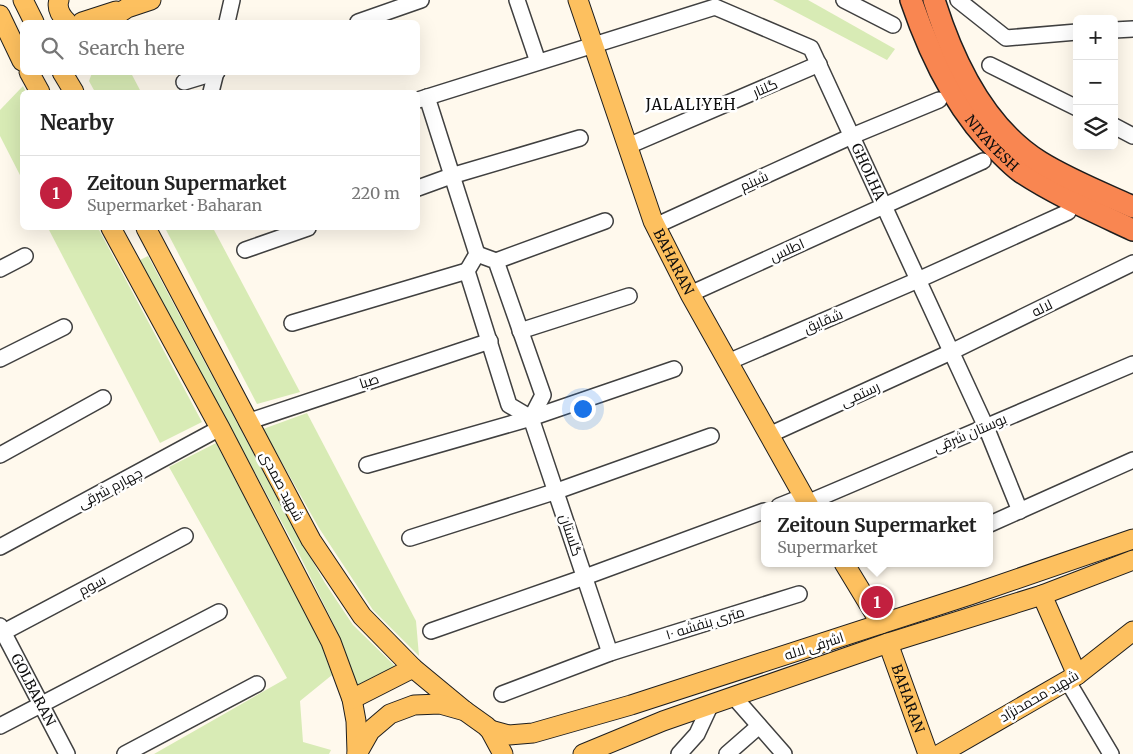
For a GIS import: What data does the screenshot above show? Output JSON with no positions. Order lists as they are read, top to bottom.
{
  "streets": {
    "highway": ["NIYAYESH"],
    "main road": [
      "BAHARAN",
      "شهید صمدی",
      "اشرفی لاله",
      "شهید محمدنژاد"
    ],
    "street": [
      "گلنار",
      "GHOLHA",
      "شبنم",
      "اطلس",
      "لاله",
      "شقایق",
      "صبا",
      "رستمی",
      "بوستان شرقی",
      "چهارم شرقی",
      "گلستان",
      "سوم",
      "۱۰ متری بنفشه",
      "GOLBARAN"
    ]
  },
  "crossings": [
    ["گلنار", "GHOLHA"],
    ["گلنار", "BAHARAN"],
    ["GHOLHA", "شبنم"],
    ["GHOLHA", "اطلس"],
    ["GHOLHA", "BAHARAN"],
    ["GHOLHA", "لاله"],
    ["GHOLHA", "شقایق"],
    ["GHOLHA", "رستمی"],
    ["GHOLHA", "بوستان شرقی"],
    ["شبنم", "BAHARAN"],
    ["اطلس", "BAHARAN"],
    ["BAHARAN", "شقایق"],
    ["BAHARAN", "رستمی"],
    ["BAHARAN", "بوستان شرقی"],
    ["BAHARAN", "اشرفی لاله"],
    ["لاله", "رستمی"],
    ["صبا", "شهید صمدی"],
    ["شهید صمدی", "چهارم شرقی"],
    ["شهید صمدی", "اشرفی لاله"],
    ["گلستان", "۱۰ متری بنفشه"],
    ["سوم", "GOLBARAN"]
  ],
  "districts": ["JALALIYEH"],
  "page": {
    "map_buttons": ["+", "−"],
    "search": "Search here",
    "heading": "Nearby",
    "list": [
      {
        "mark": "1",
        "name": "Zeitoun Supermarket",
        "note": "Supermarket · Baharan",
        "value": "220 m"
      }
    ],
    "popup": ["Zeitoun Supermarket", "Supermarket"],
    "pins": "1"
  }
}
